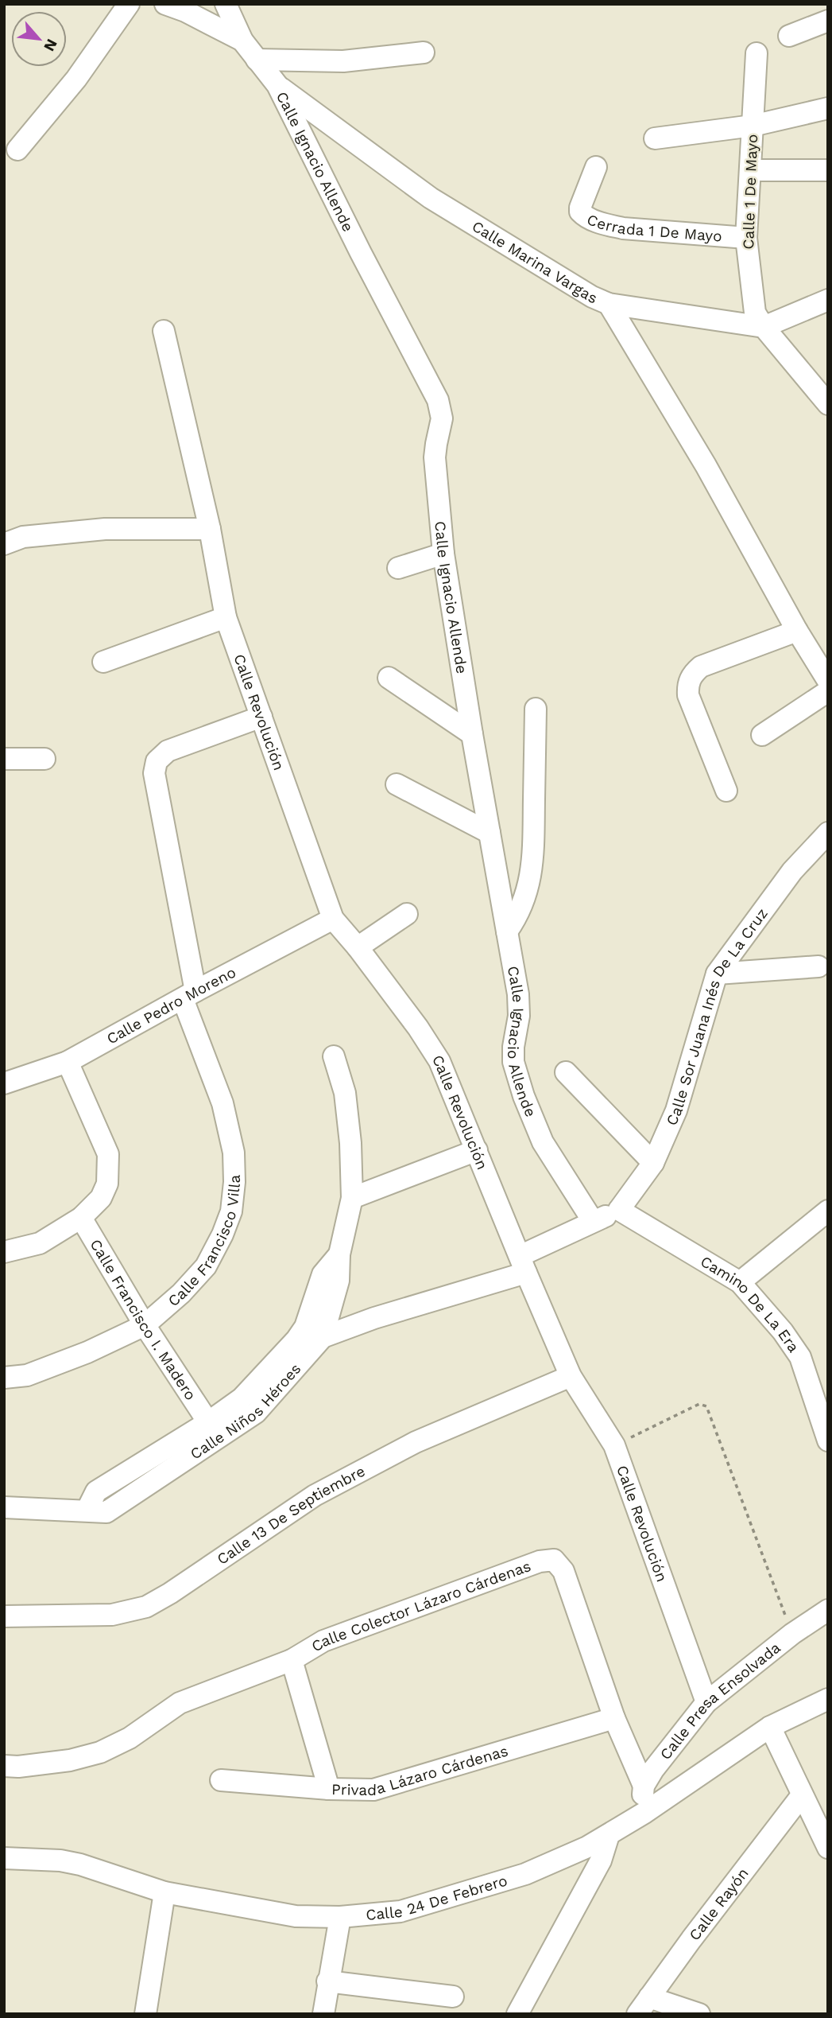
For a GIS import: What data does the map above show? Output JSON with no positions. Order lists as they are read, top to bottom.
{
  "streets": {
    "street": [
      "Calle Ignacio Allende",
      "Calle 1 De Mayo",
      "Cerrada 1 De Mayo",
      "Calle Marina Vargas",
      "Calle Revolución",
      "Calle Pedro Moreno",
      "Calle Sor Juana Inés De La Cruz",
      "Calle Francisco Villa",
      "Camino De La Era",
      "Calle Francisco I. Madero",
      "Calle Niños Héroes",
      "Calle 13 De Septiembre",
      "Calle Colector Lázaro Cárdenas",
      "Calle Presa Ensolvada",
      "Privada Lázaro Cárdenas",
      "Calle 24 De Febrero",
      "Calle Rayón"
    ]
  },
  "crossings": [
    ["Calle Ignacio Allende", "Calle Marina Vargas"],
    ["Calle 1 De Mayo", "Cerrada 1 De Mayo"],
    ["Calle 1 De Mayo", "Calle Marina Vargas"],
    ["Calle Revolución", "Calle Pedro Moreno"],
    ["Calle Revolución", "Calle Francisco Villa"],
    ["Calle Revolución", "Calle 13 De Septiembre"],
    ["Calle Revolución", "Calle Presa Ensolvada"],
    ["Calle Pedro Moreno", "Calle Francisco Villa"],
    ["Calle Sor Juana Inés De La Cruz", "Camino De La Era"],
    ["Calle Francisco Villa", "Calle Francisco I. Madero"],
    ["Calle Francisco I. Madero", "Calle Niños Héroes"],
    ["Calle Colector Lázaro Cárdenas", "Privada Lázaro Cárdenas"]
  ],
  "north": "bottom right"
}
